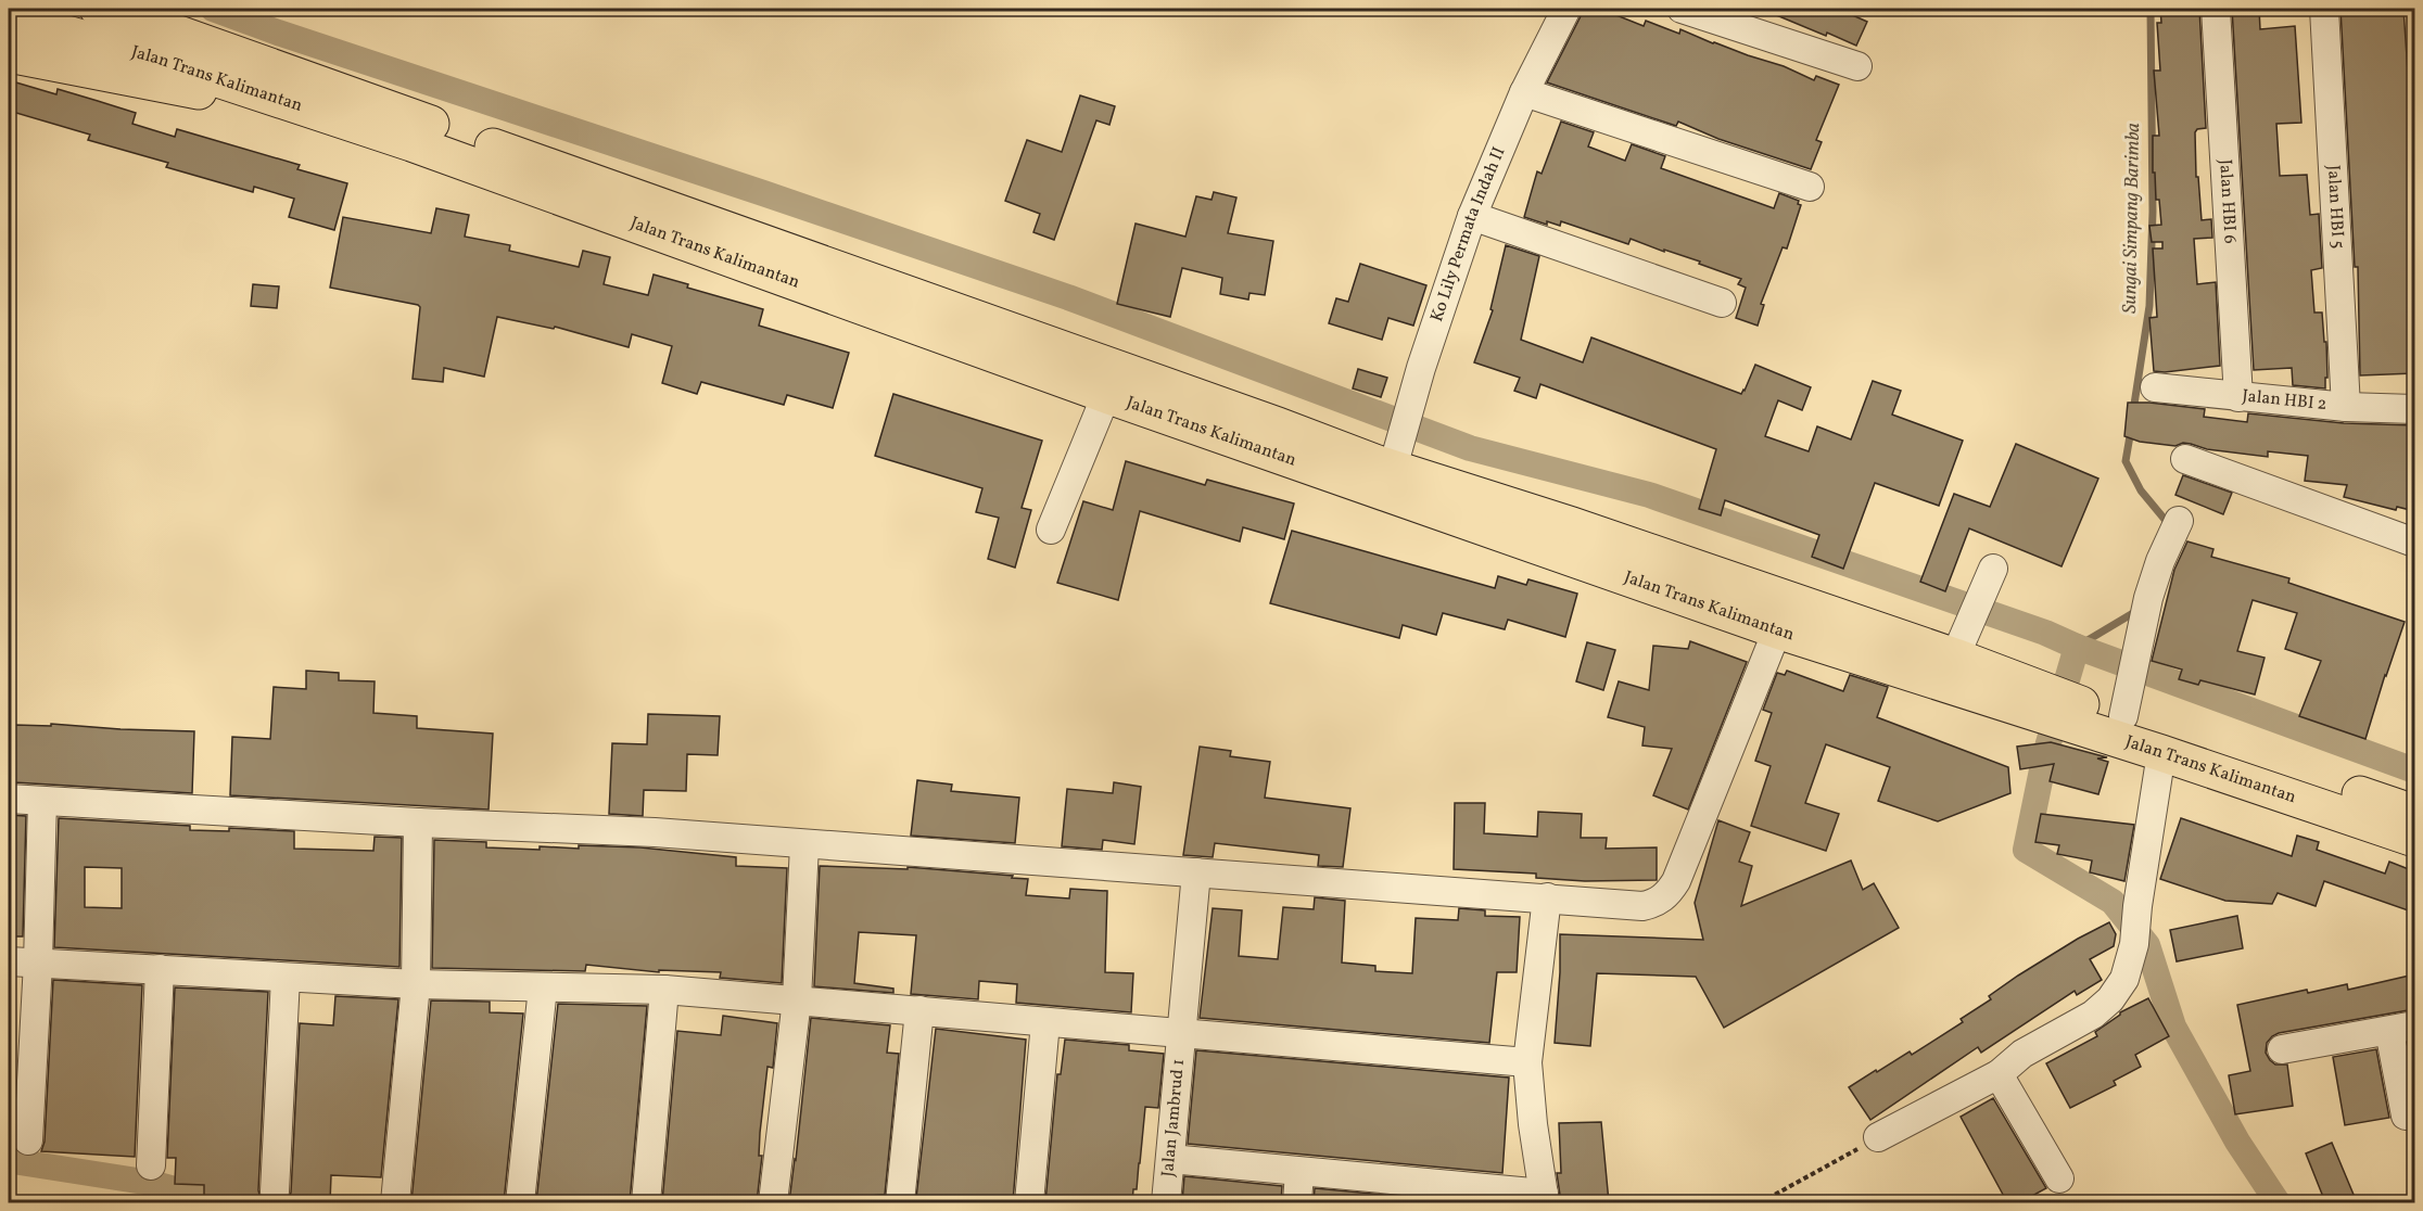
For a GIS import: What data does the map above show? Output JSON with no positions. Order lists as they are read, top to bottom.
{
  "streets": {
    "highway": ["Jalan Trans Kalimantan"],
    "street": [
      "Jalan HBI 6",
      "Jalan HBI 5",
      "Ko Lily Permata Indah II",
      "Jalan HBI 2",
      "Jalan Jambrud 1"
    ]
  },
  "crossings": [
    ["Jalan Trans Kalimantan", "Ko Lily Permata Indah II"],
    ["Jalan HBI 6", "Jalan HBI 2"],
    ["Jalan HBI 5", "Jalan HBI 2"]
  ],
  "water": ["Sungai Simpang Barimba"]
}
